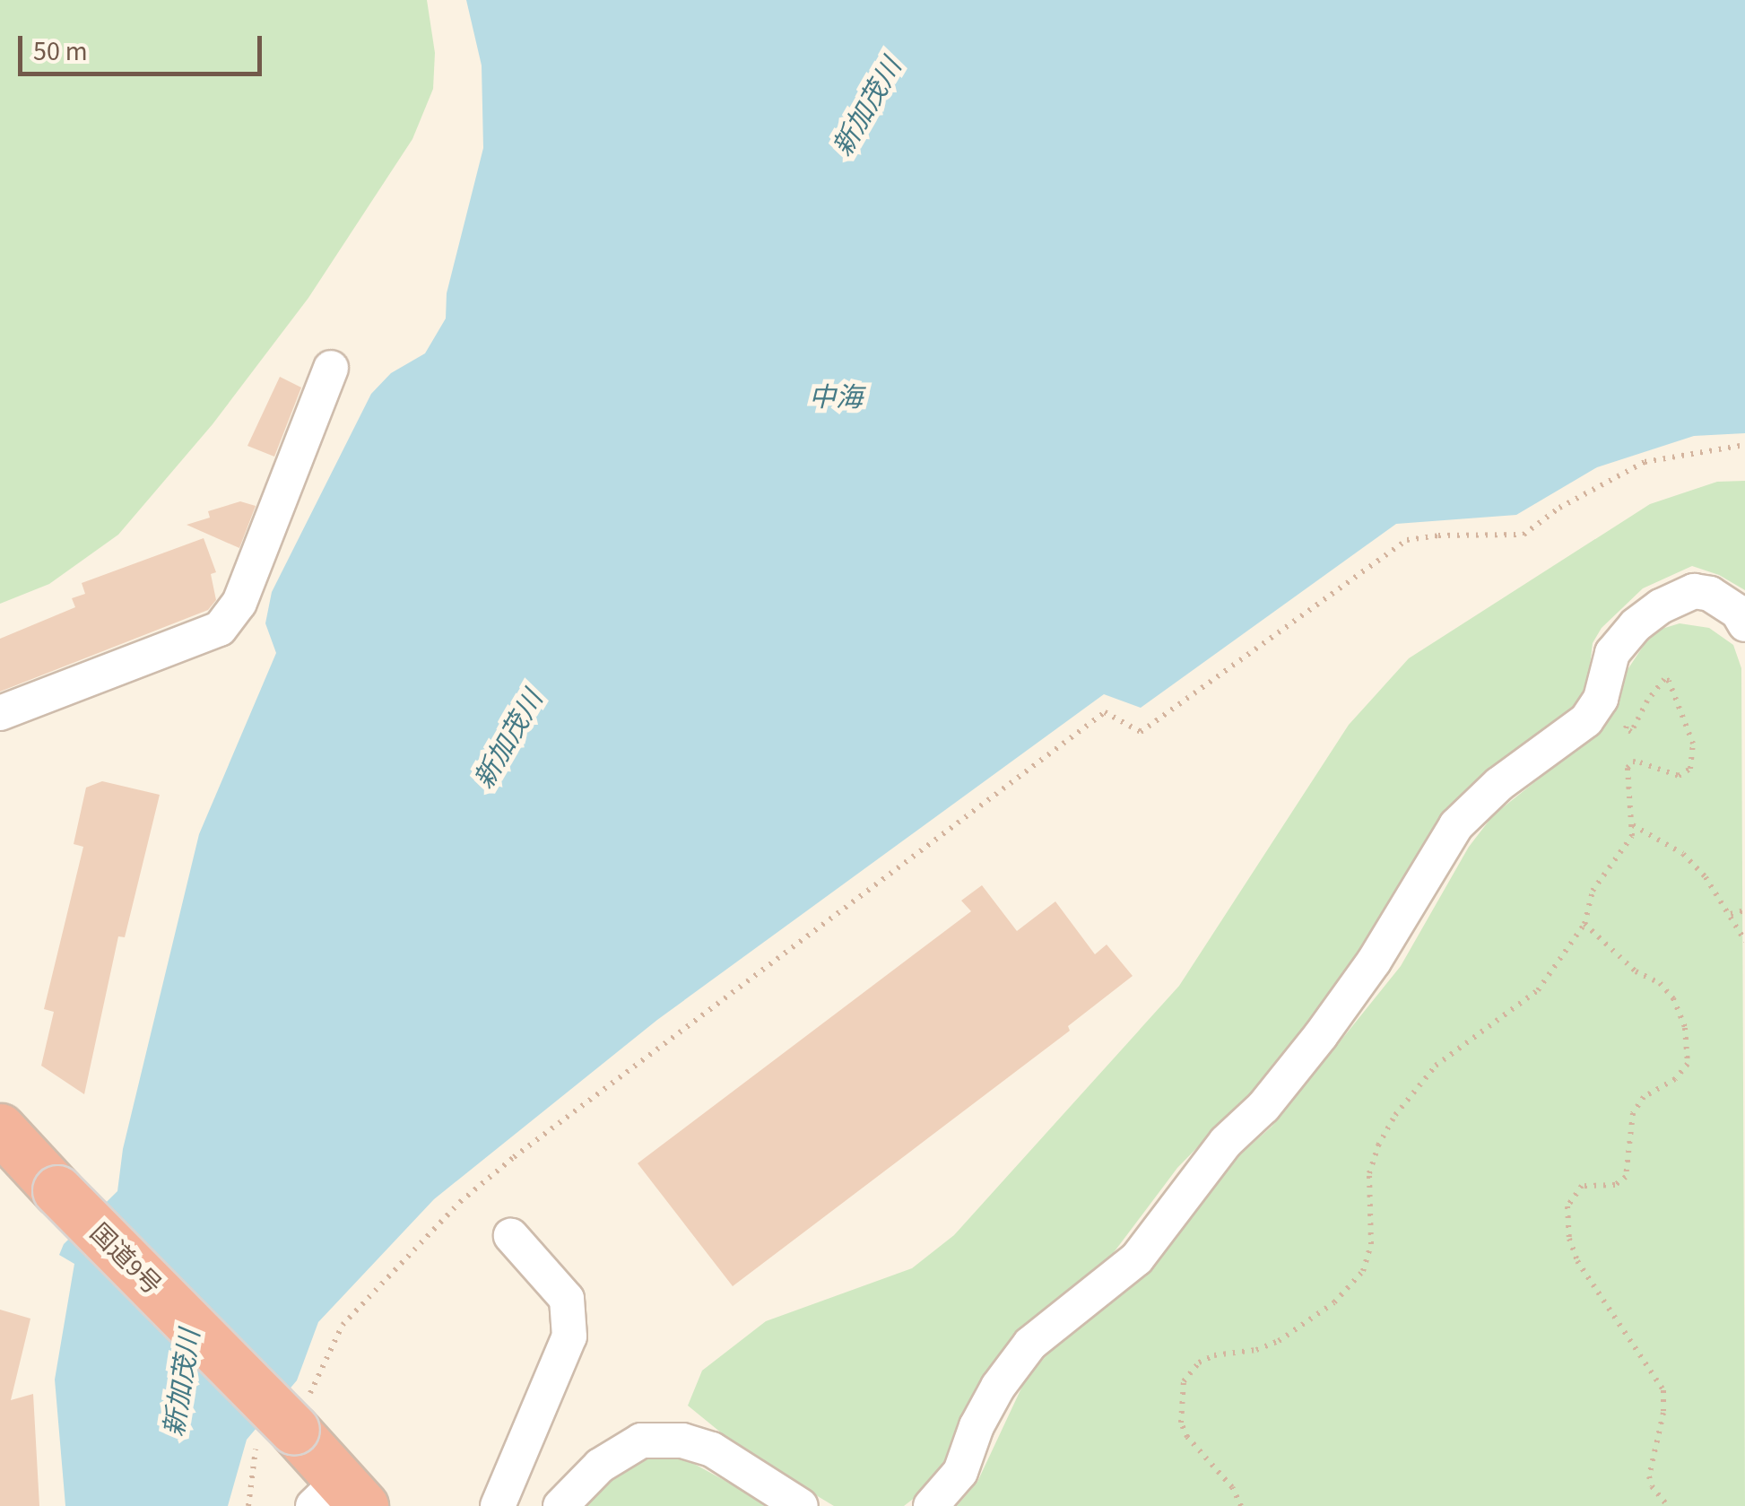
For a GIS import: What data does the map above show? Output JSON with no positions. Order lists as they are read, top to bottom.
{
  "streets": {
    "highway": ["国道9号"]
  },
  "water": ["新加茂川", "中海"],
  "scale_bar": "50 m"
}
